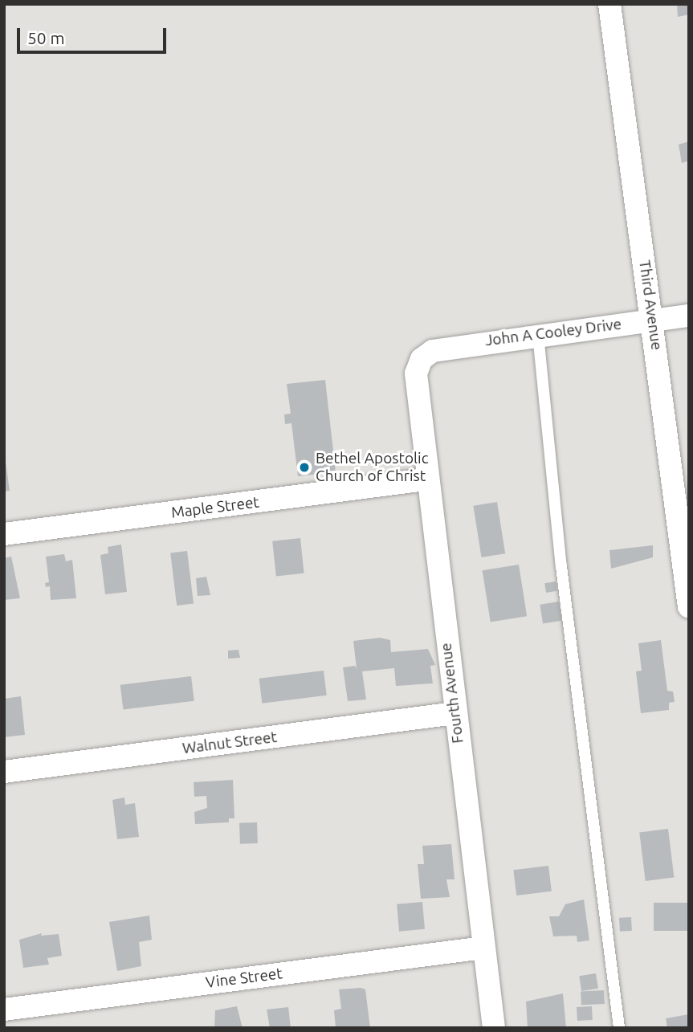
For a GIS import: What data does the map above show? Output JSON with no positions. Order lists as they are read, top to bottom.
{
  "streets": {
    "street": [
      "Third Avenue",
      "John A Cooley Drive",
      "Maple Street",
      "Fourth Avenue",
      "Walnut Street",
      "Vine Street"
    ]
  },
  "crossings": [
    ["Third Avenue", "John A Cooley Drive"],
    ["John A Cooley Drive", "Fourth Avenue"],
    ["Maple Street", "Fourth Avenue"],
    ["Fourth Avenue", "Walnut Street"],
    ["Fourth Avenue", "Vine Street"]
  ],
  "places": ["Bethel Apostolic Church of Christ"],
  "scale_bar": "50 m"
}
